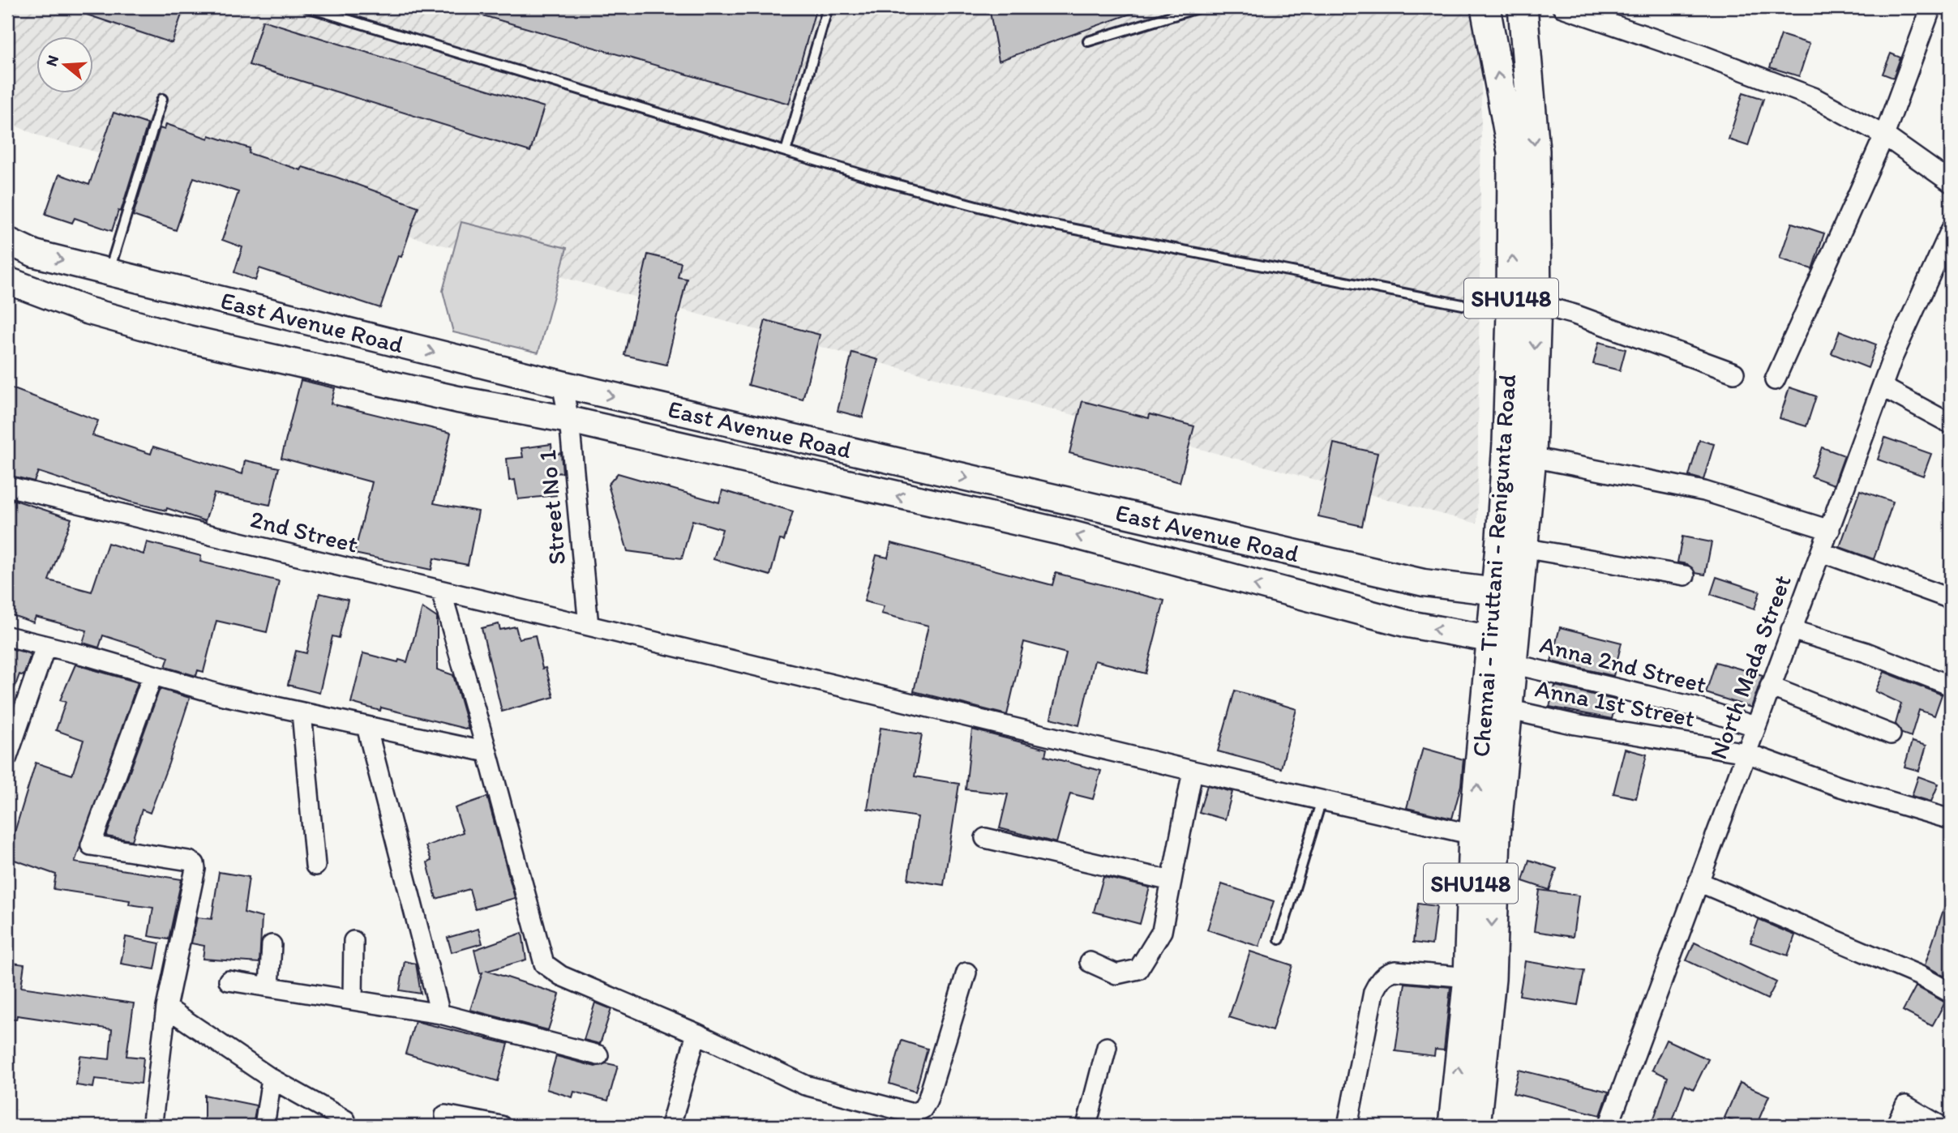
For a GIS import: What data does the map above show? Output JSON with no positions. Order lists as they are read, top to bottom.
{
  "streets": {
    "main road": ["SHU148", "East Avenue Road", "Chennai - Tiruttani - Renigunta Road"],
    "street": [
      "Street No 1",
      "2nd Street",
      "Anna 2nd Street",
      "North Mada Street",
      "Anna 1st Street"
    ]
  },
  "crossings": [
    ["East Avenue Road", "Street No 1"],
    ["East Avenue Road", "Chennai - Tiruttani - Renigunta Road"],
    ["East Avenue Road", "Anna 2nd Street"],
    ["Street No 1", "2nd Street"],
    ["2nd Street", "Chennai - Tiruttani - Renigunta Road"],
    ["Chennai - Tiruttani - Renigunta Road", "Anna 2nd Street"],
    ["Chennai - Tiruttani - Renigunta Road", "Anna 1st Street"],
    ["Anna 2nd Street", "North Mada Street"],
    ["North Mada Street", "Anna 1st Street"]
  ],
  "north": "left"
}
